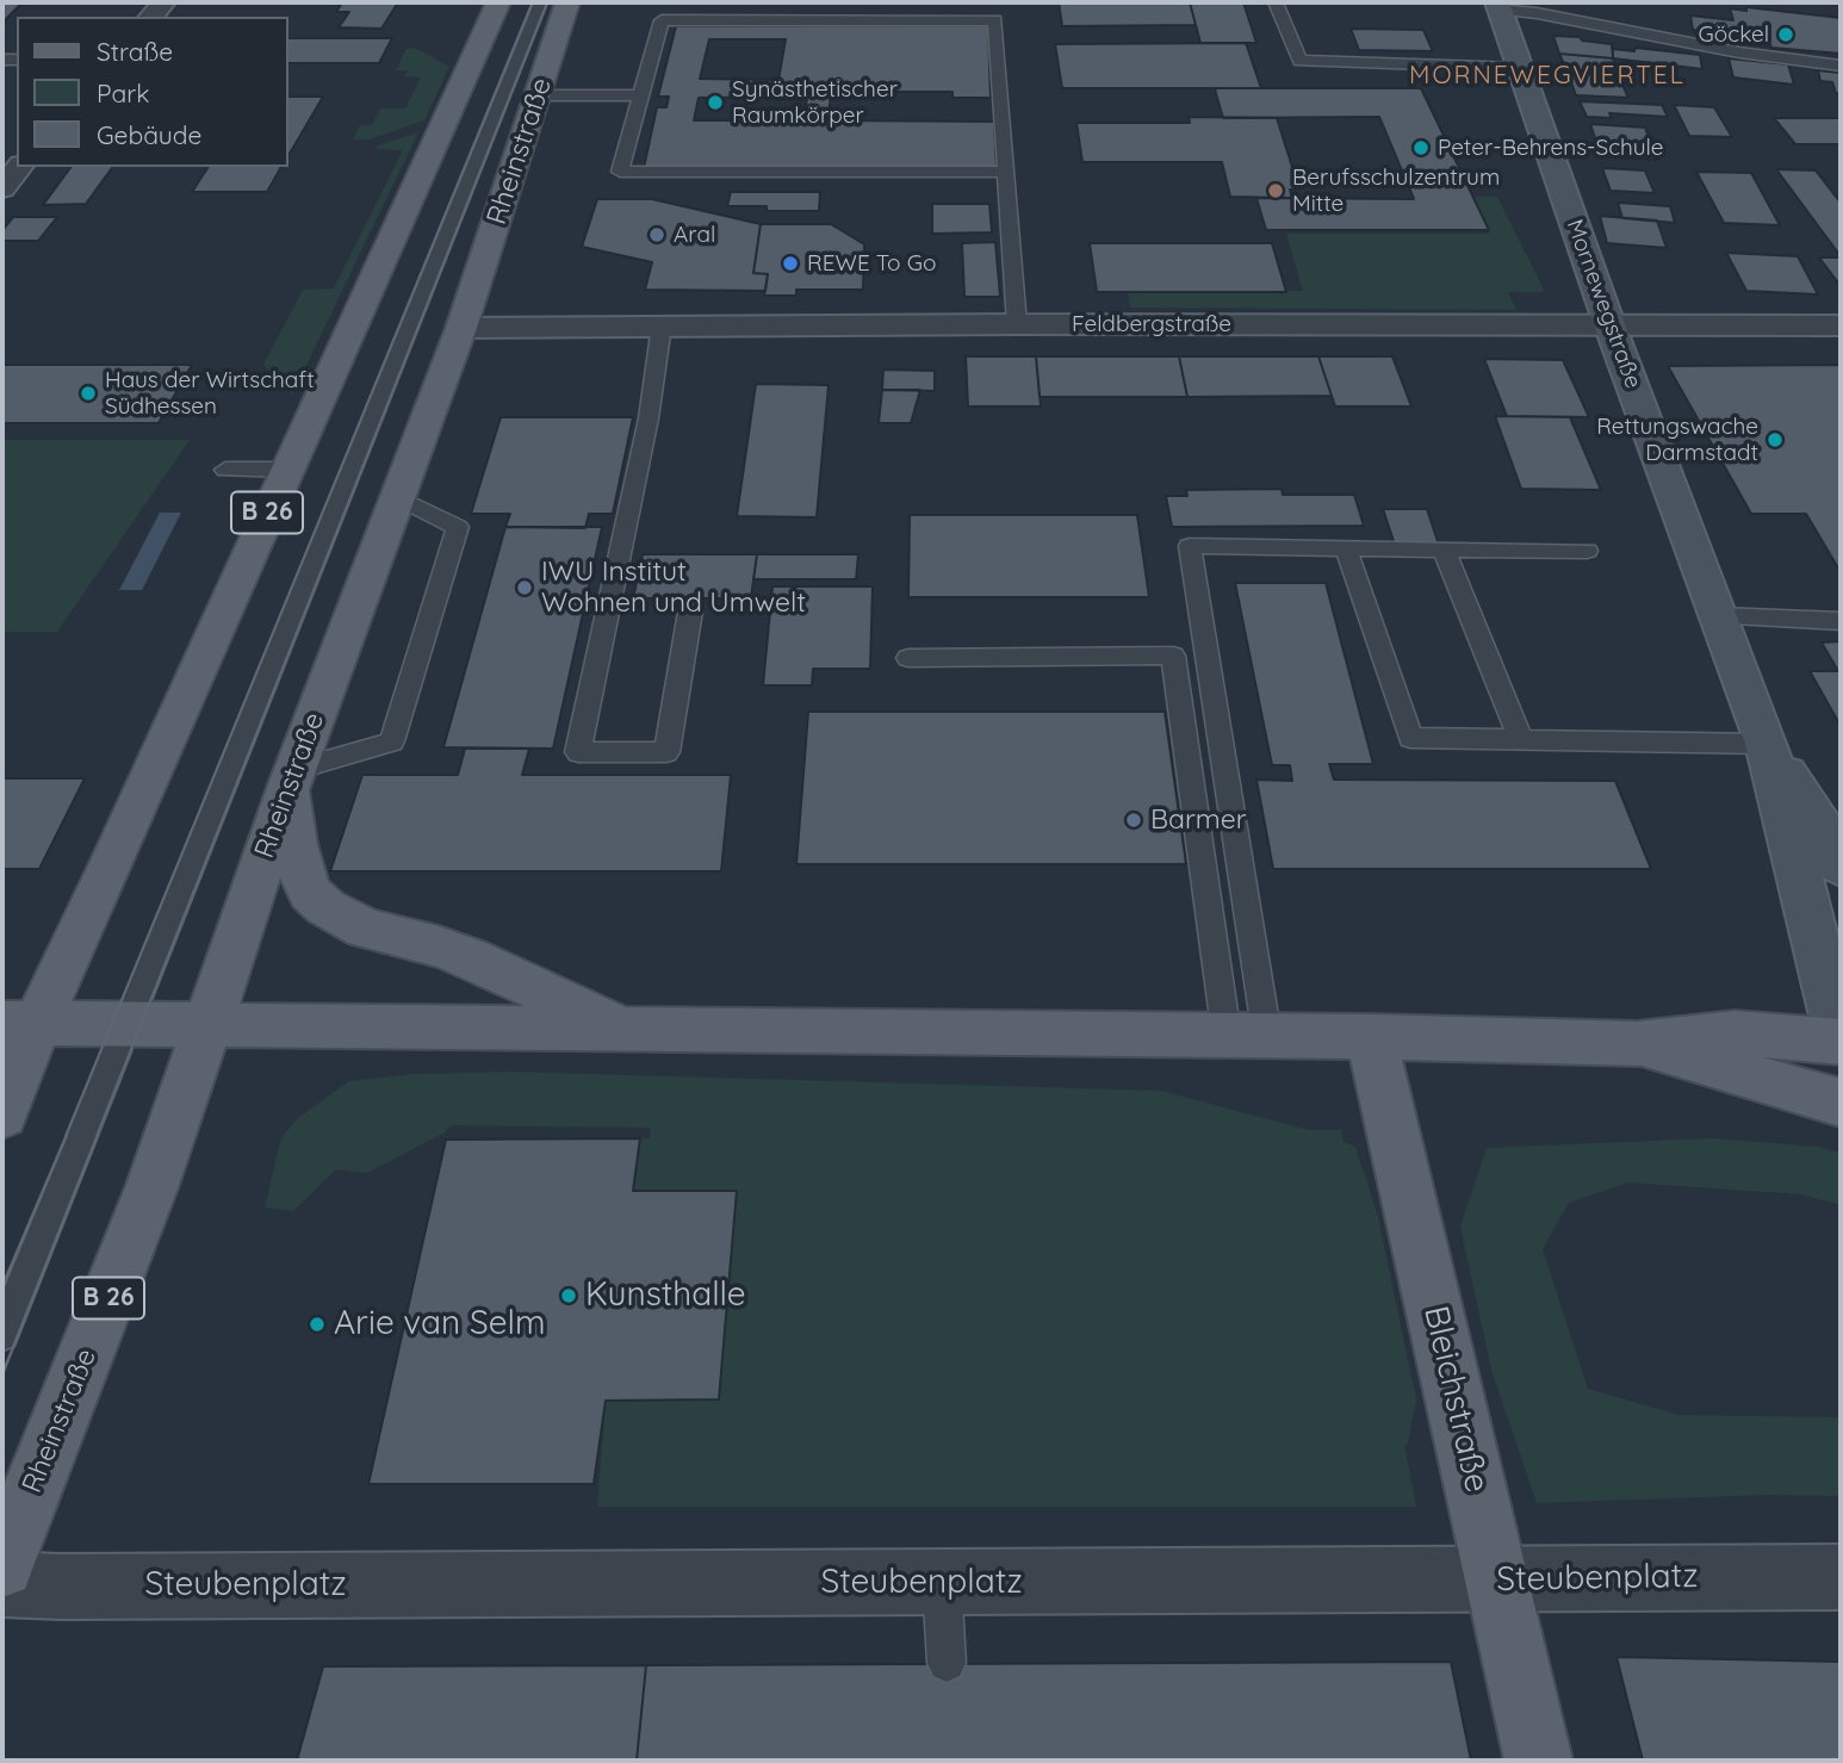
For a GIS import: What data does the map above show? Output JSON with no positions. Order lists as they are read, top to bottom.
{
  "streets": {
    "main road": ["Rheinstraße", "B 26", "Bleichstraße"],
    "street": ["Mornewegstraße", "Feldbergstraße", "Steubenplatz"]
  },
  "crossings": [
    ["Rheinstraße", "Feldbergstraße"],
    ["Mornewegstraße", "Feldbergstraße"],
    ["Bleichstraße", "Steubenplatz"]
  ],
  "districts": ["MORNEWEGVIERTEL"],
  "places": [
    "Göckel",
    "Synästhetischer Raumkörper",
    "Peter-Behrens-Schule",
    "Berufsschulzentrum Mitte",
    "Aral",
    "REWE To Go",
    "Haus der Wirtschaft Südhessen",
    "Rettungswache Darmstadt",
    "IWU Institut Wohnen und Umwelt",
    "Barmer",
    "Kunsthalle",
    "Arie van Selm"
  ],
  "legend": ["Straße", "Park", "Gebäude"]
}
